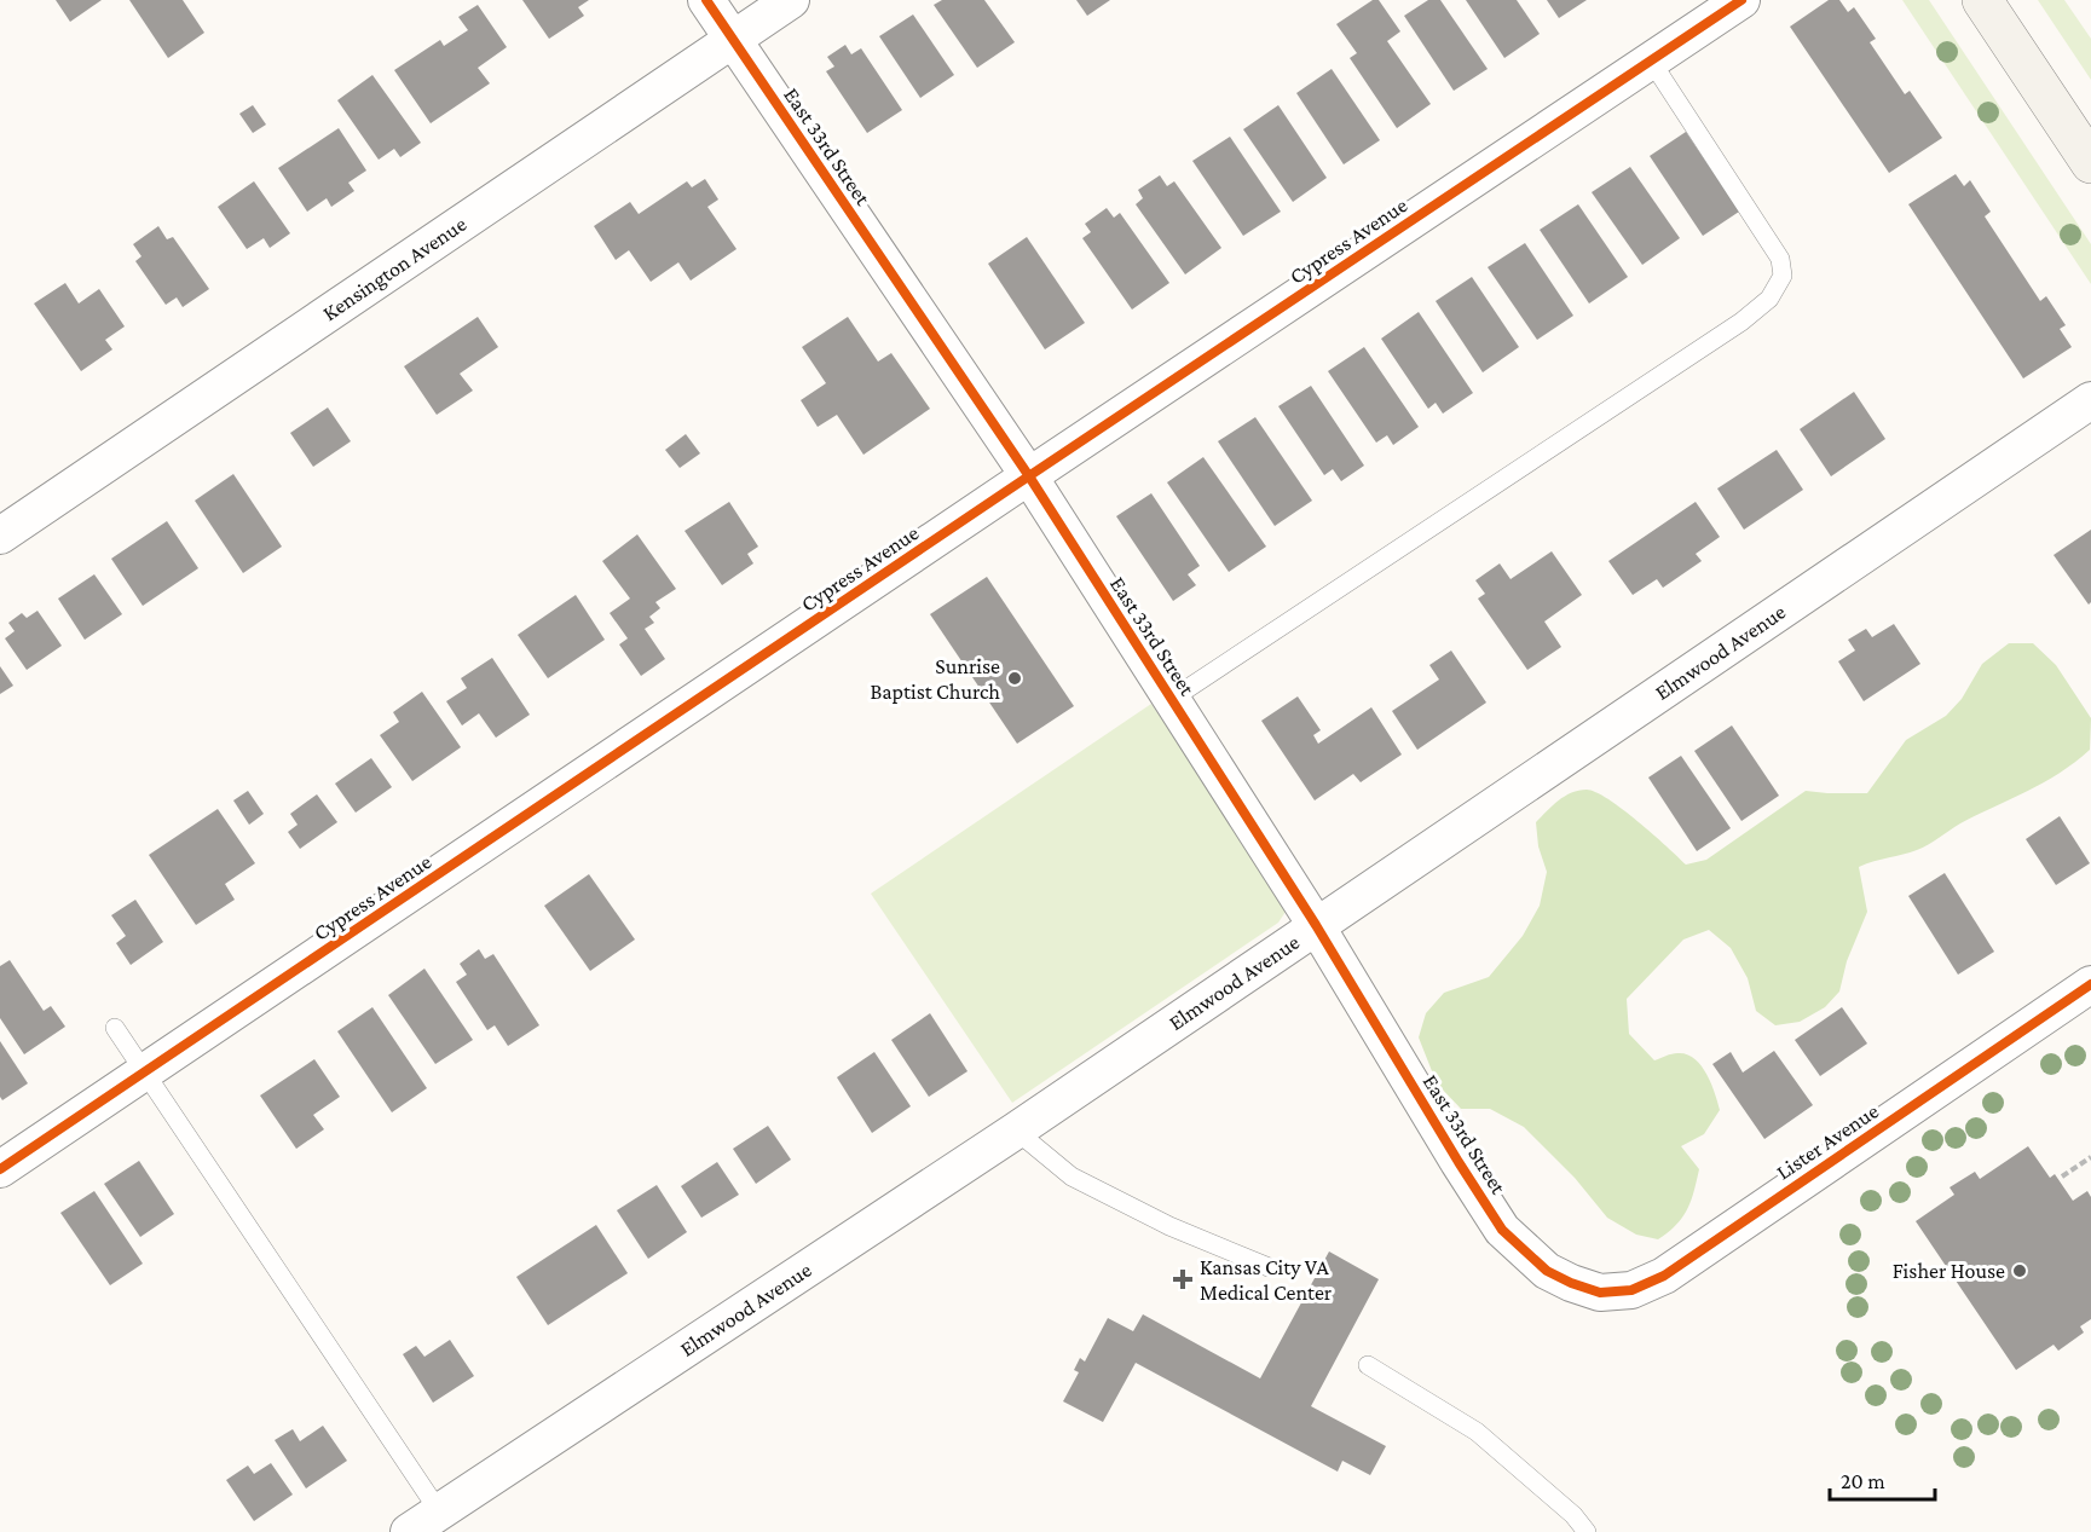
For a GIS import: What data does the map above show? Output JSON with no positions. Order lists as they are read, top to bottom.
{
  "streets": {
    "street": [
      "East 33rd Street",
      "Cypress Avenue",
      "Kensington Avenue",
      "Elmwood Avenue",
      "Lister Avenue"
    ]
  },
  "crossings": [
    ["East 33rd Street", "Cypress Avenue"],
    ["East 33rd Street", "Kensington Avenue"],
    ["East 33rd Street", "Elmwood Avenue"],
    ["East 33rd Street", "Lister Avenue"]
  ],
  "places": {
    "other": ["Sunrise Baptist Church", "Fisher House"],
    "health": ["Kansas City VA Medical Center"]
  },
  "scale_bar": "20 m"
}
